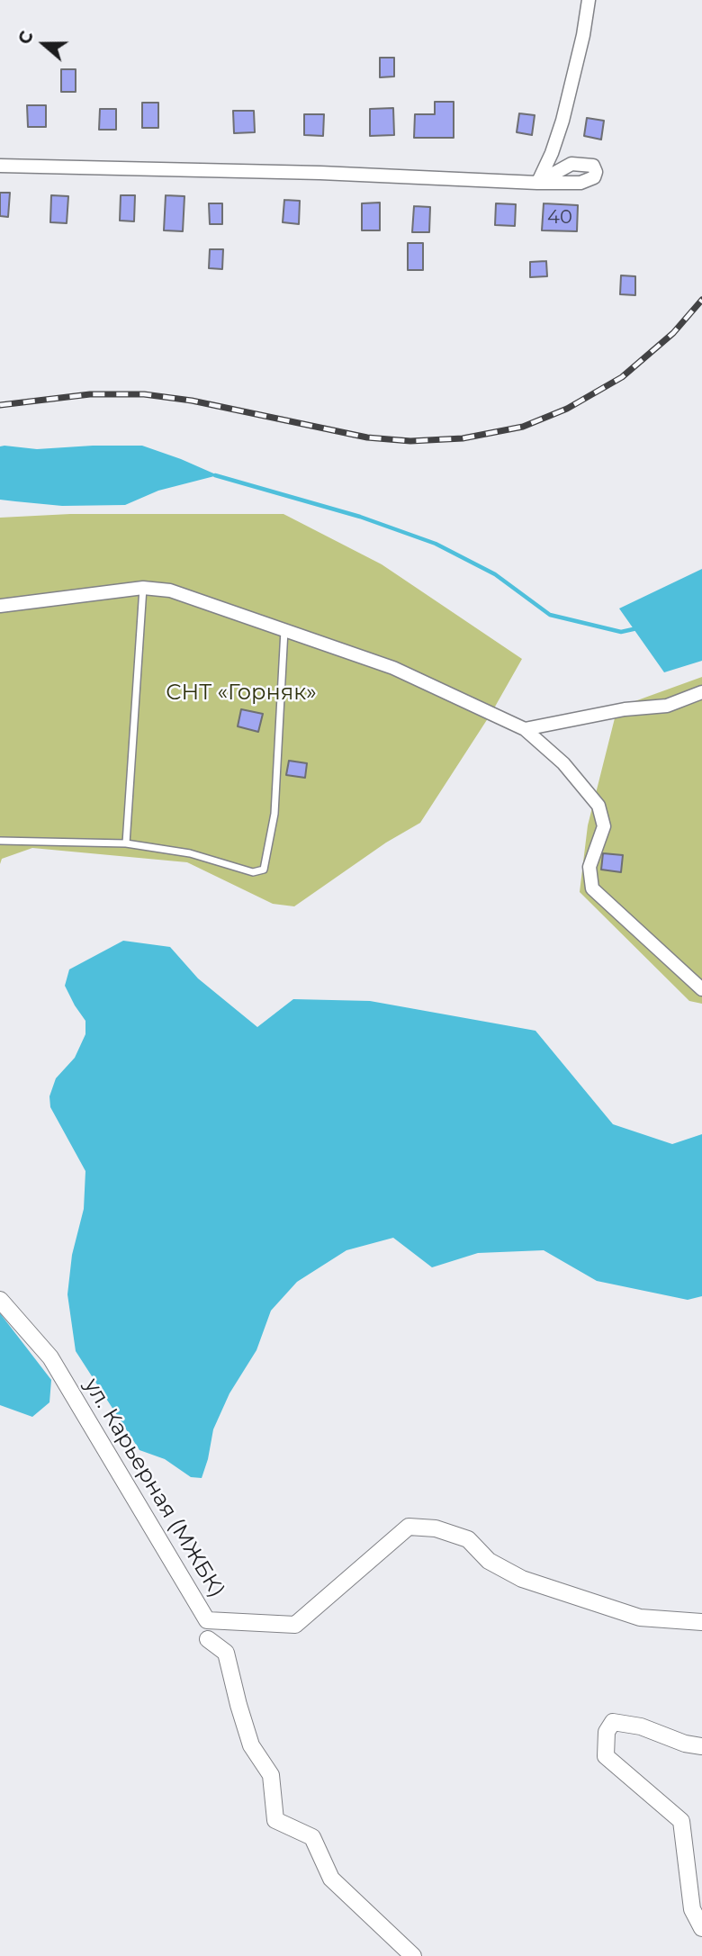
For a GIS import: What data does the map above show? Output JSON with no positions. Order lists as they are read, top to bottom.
{
  "streets": {
    "street": ["ул. Карьерная (МЖБК)"]
  },
  "parks": ["СНТ «Горняк»"],
  "house_numbers": ["40"],
  "north": "left"
}
